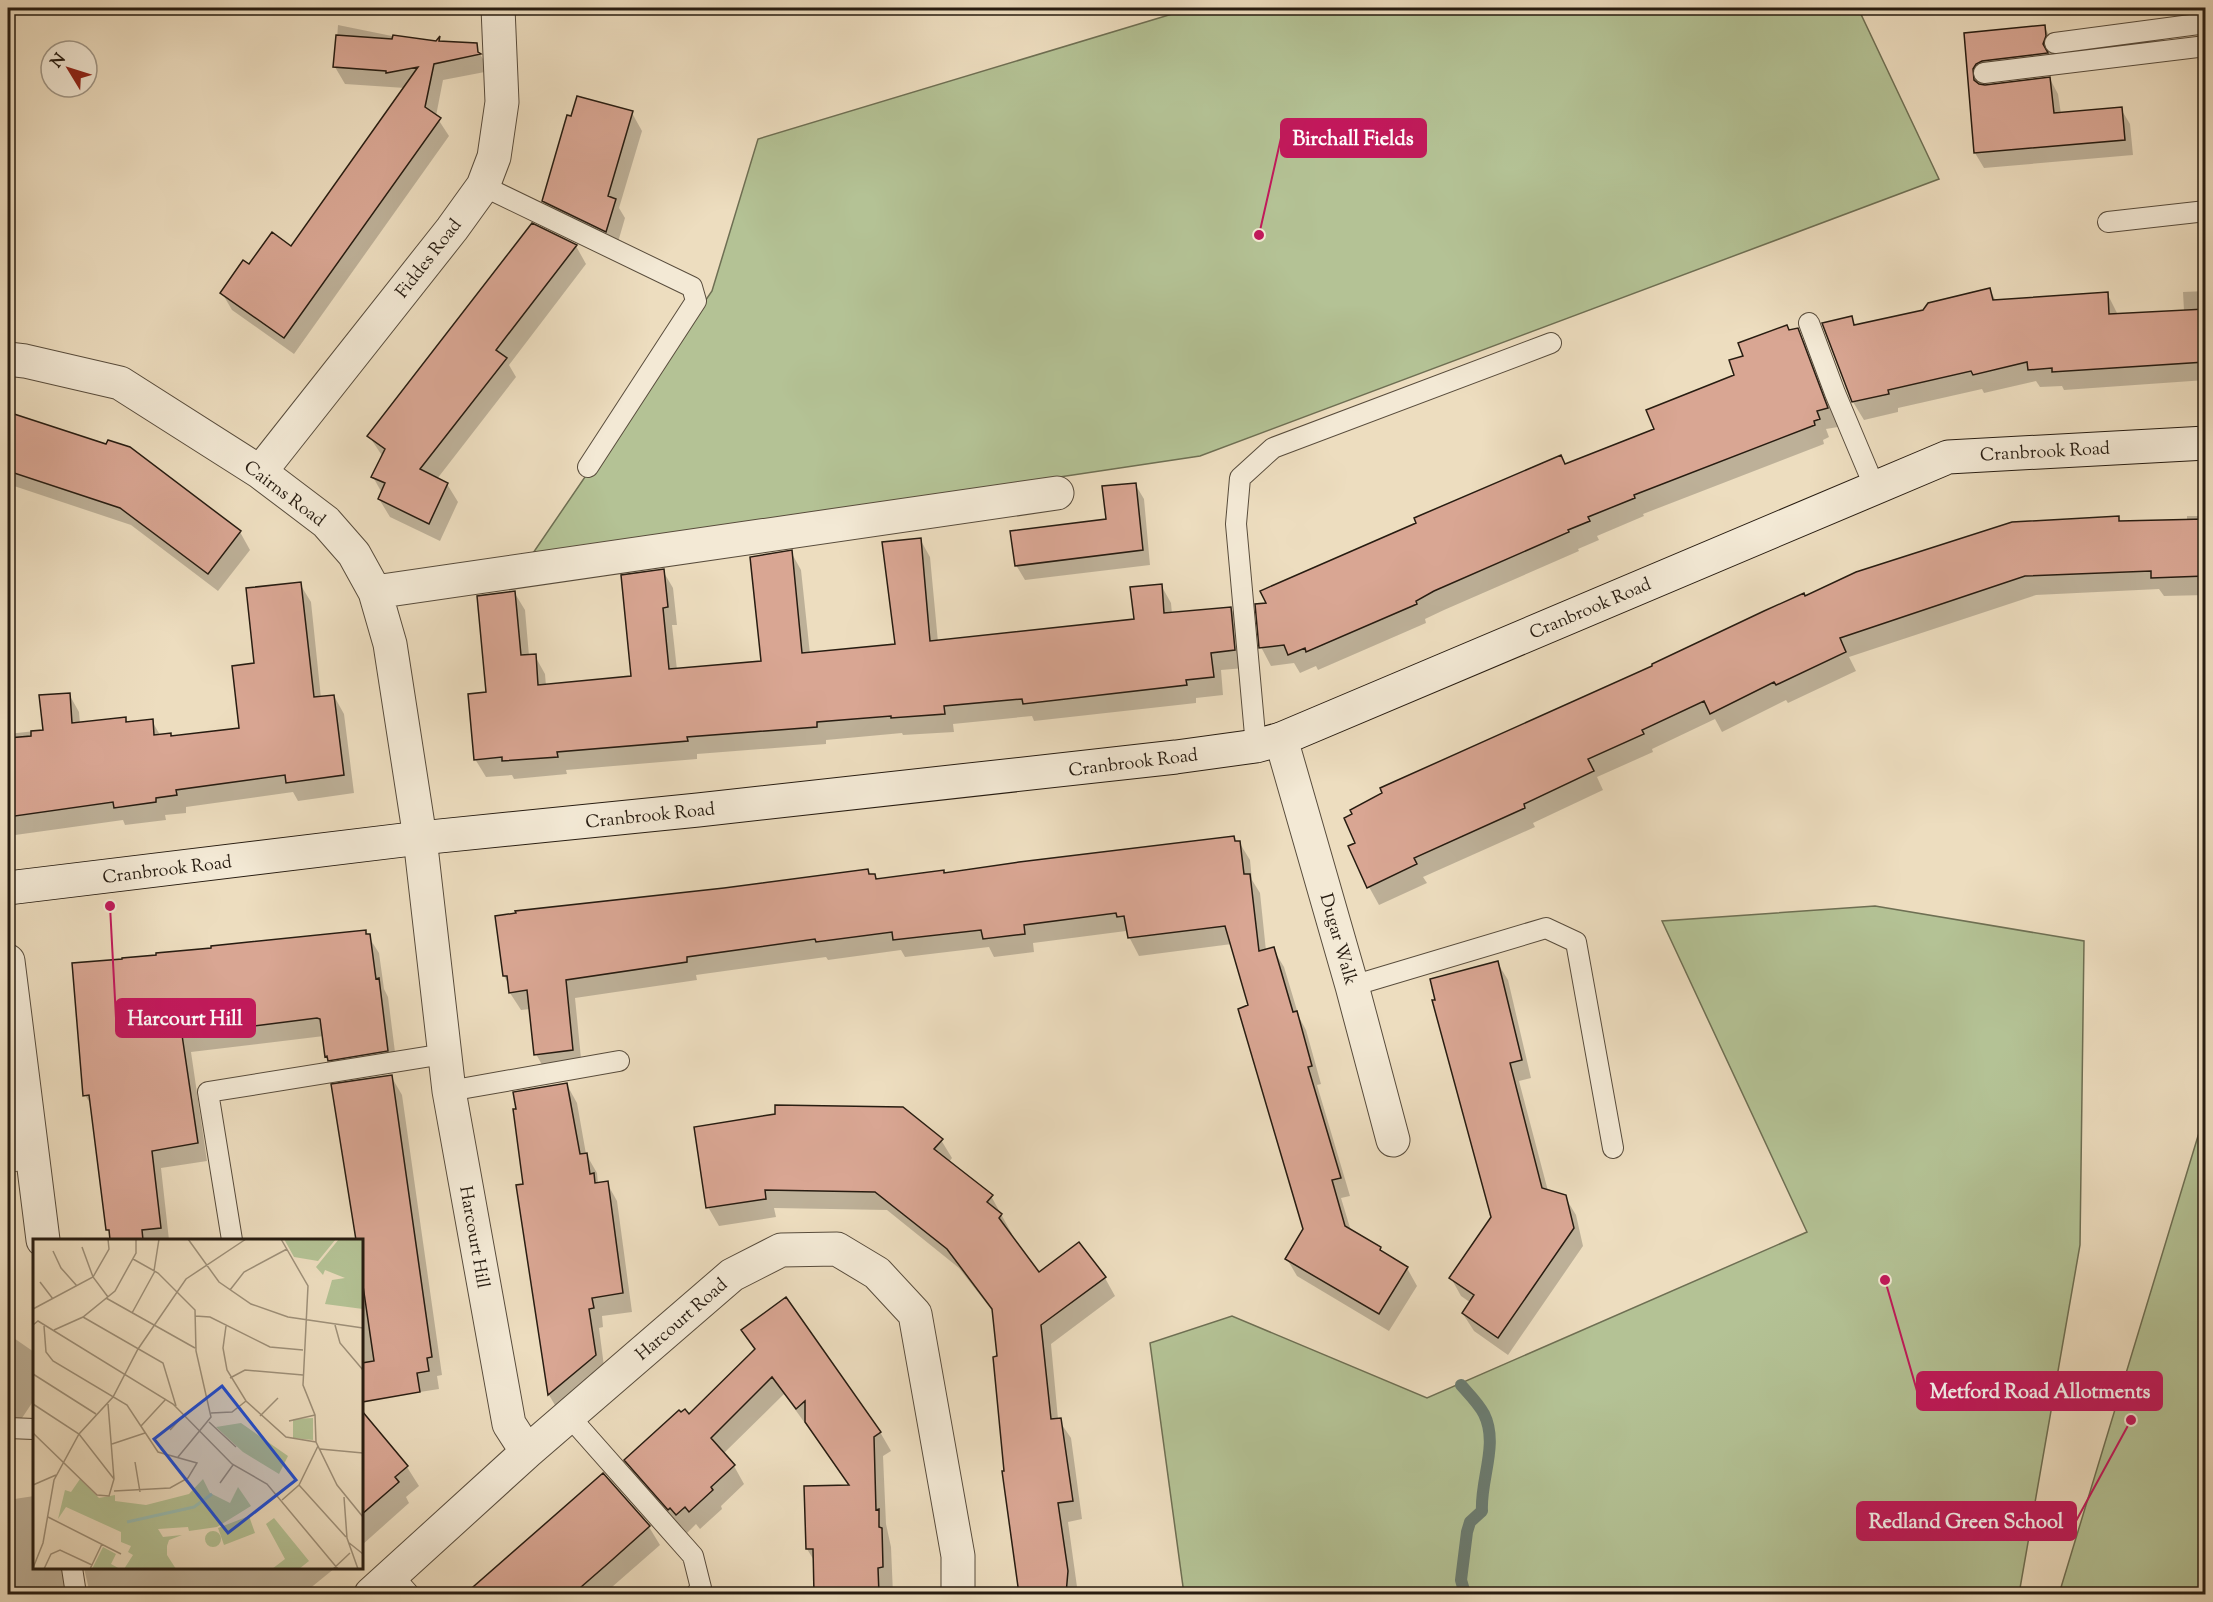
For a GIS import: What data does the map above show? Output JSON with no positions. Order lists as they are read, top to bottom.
{
  "streets": {
    "street": [
      "Fiddes Road",
      "Cranbrook Road",
      "Cairns Road",
      "Dugar Walk",
      "Harcourt Hill",
      "Harcourt Road"
    ]
  },
  "crossings": [
    ["Fiddes Road", "Cairns Road"],
    ["Cranbrook Road", "Cairns Road"],
    ["Cranbrook Road", "Dugar Walk"],
    ["Cranbrook Road", "Harcourt Hill"],
    ["Cairns Road", "Harcourt Hill"],
    ["Harcourt Hill", "Harcourt Road"]
  ],
  "places": [
    "Birchall Fields",
    "Harcourt Hill",
    "Metford Road Allotments",
    "Redland Green School"
  ],
  "north": "top left"
}
